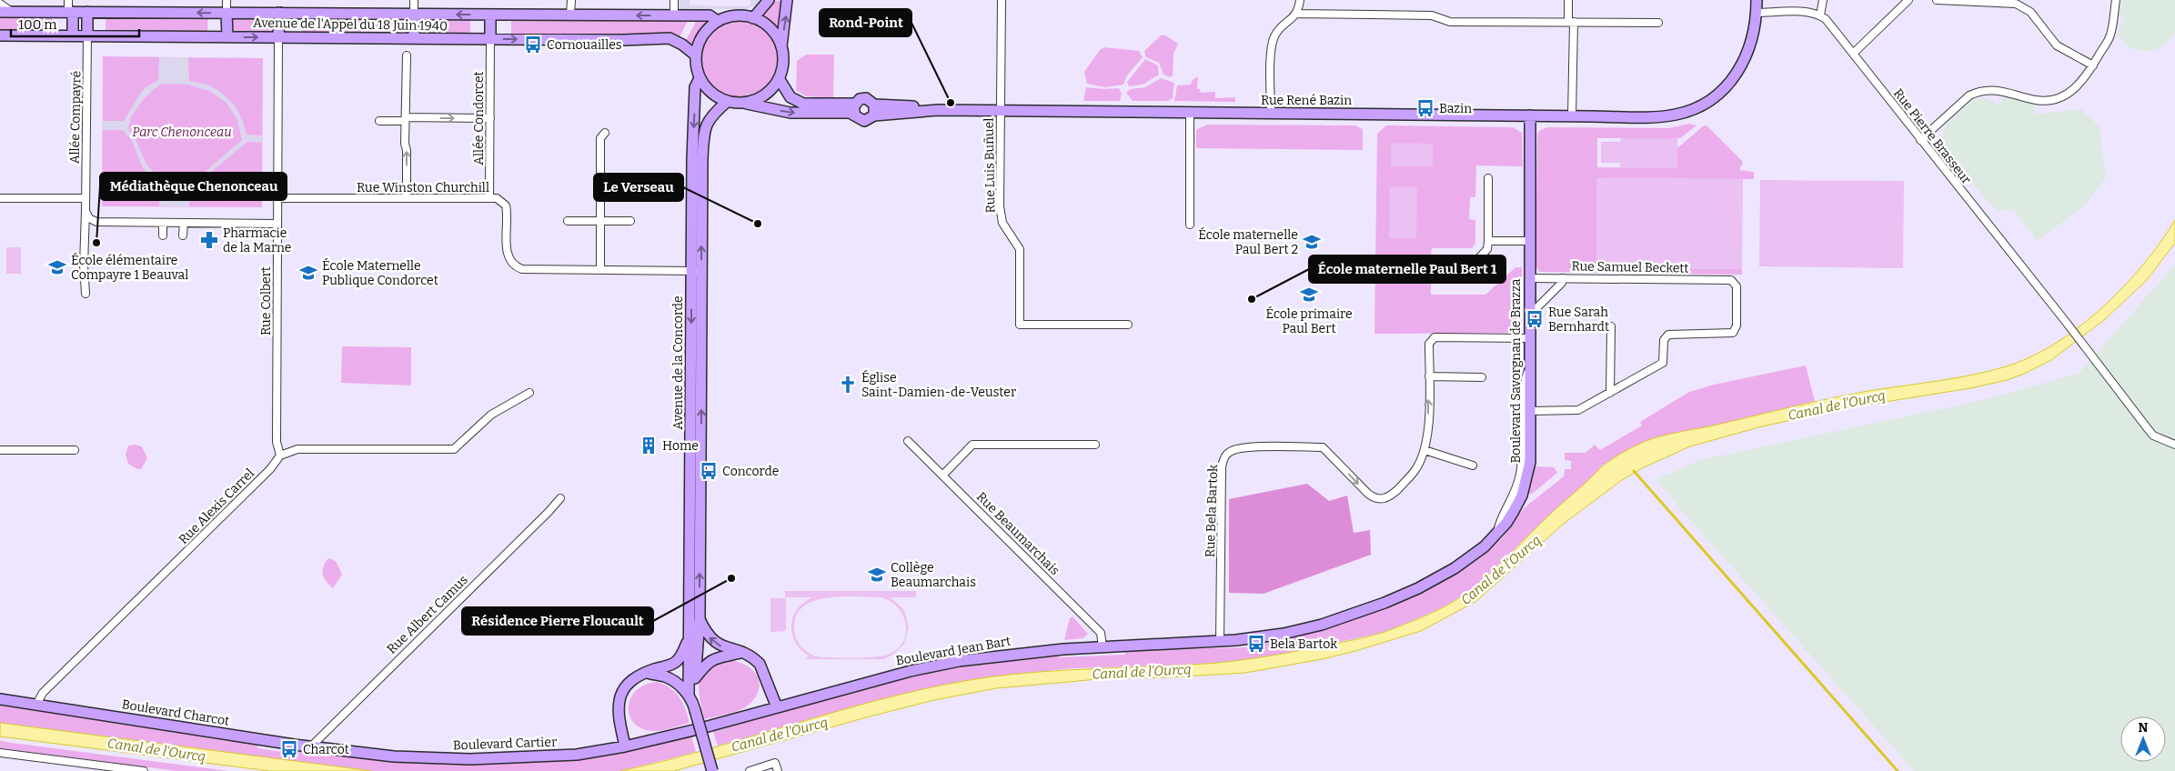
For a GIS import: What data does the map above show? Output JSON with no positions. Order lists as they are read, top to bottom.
{
  "streets": {
    "street": [
      "Avenue de l'Appel du 18 Juin 1940",
      "Rue René Bazin",
      "Allée Compayré",
      "Allée Condorcet",
      "Rue Pierre Brasseur",
      "Rue Luis Buñuel",
      "Rue Winston Churchill",
      "Rue Samuel Beckett",
      "Rue Colbert",
      "Avenue de la Concorde",
      "Boulevard Savorgnan de Brazza",
      "Rue Alexis Carrel",
      "Rue Bela Bartok",
      "Rue Beaumarchais",
      "Rue Albert Camus",
      "Boulevard Jean Bart",
      "Boulevard Charcot",
      "Boulevard Cartier"
    ]
  },
  "crossings": [
    ["Avenue de l'Appel du 18 Juin 1940", "Allée Compayré"],
    ["Avenue de l'Appel du 18 Juin 1940", "Allée Condorcet"],
    ["Avenue de l'Appel du 18 Juin 1940", "Rue Colbert"],
    ["Avenue de l'Appel du 18 Juin 1940", "Avenue de la Concorde"],
    ["Rue René Bazin", "Rue Luis Buñuel"],
    ["Rue René Bazin", "Boulevard Savorgnan de Brazza"],
    ["Allée Condorcet", "Rue Winston Churchill"],
    ["Rue Winston Churchill", "Rue Colbert"],
    ["Rue Winston Churchill", "Avenue de la Concorde"],
    ["Rue Samuel Beckett", "Boulevard Savorgnan de Brazza"],
    ["Rue Colbert", "Rue Alexis Carrel"],
    ["Boulevard Savorgnan de Brazza", "Rue Bela Bartok"],
    ["Boulevard Savorgnan de Brazza", "Boulevard Jean Bart"],
    ["Rue Alexis Carrel", "Boulevard Charcot"],
    ["Rue Bela Bartok", "Boulevard Jean Bart"],
    ["Rue Beaumarchais", "Boulevard Jean Bart"],
    ["Rue Albert Camus", "Boulevard Charcot"],
    ["Rue Albert Camus", "Boulevard Cartier"],
    ["Boulevard Jean Bart", "Boulevard Cartier"],
    ["Boulevard Charcot", "Boulevard Cartier"]
  ],
  "water": ["Canal de l'Ourcq"],
  "parks": ["Parc Chenonceau"],
  "places": {
    "bus stop": [
      "Cornouailles",
      "Bazin",
      "Rue Sarah Bernhardt",
      "Concorde",
      "Bela Bartok",
      "Charcot"
    ],
    "other": [
      "Rond-Point",
      "Le Verseau",
      "Médiathèque Chenonceau",
      "École maternelle Paul Bert 1",
      "Résidence Pierre Floucault"
    ],
    "pharmacy": ["Pharmacie de la Marne"],
    "school or university": [
      "École maternelle Paul Bert 2",
      "École élémentaire Compayre 1 Beauval",
      "École Maternelle Publique Condorcet",
      "École primaire Paul Bert",
      "Collège Beaumarchais"
    ],
    "church": ["Église Saint-Damien-de-Veuster"],
    "building": ["Home"]
  },
  "scale_bar": "100 m",
  "north": "top"
}
